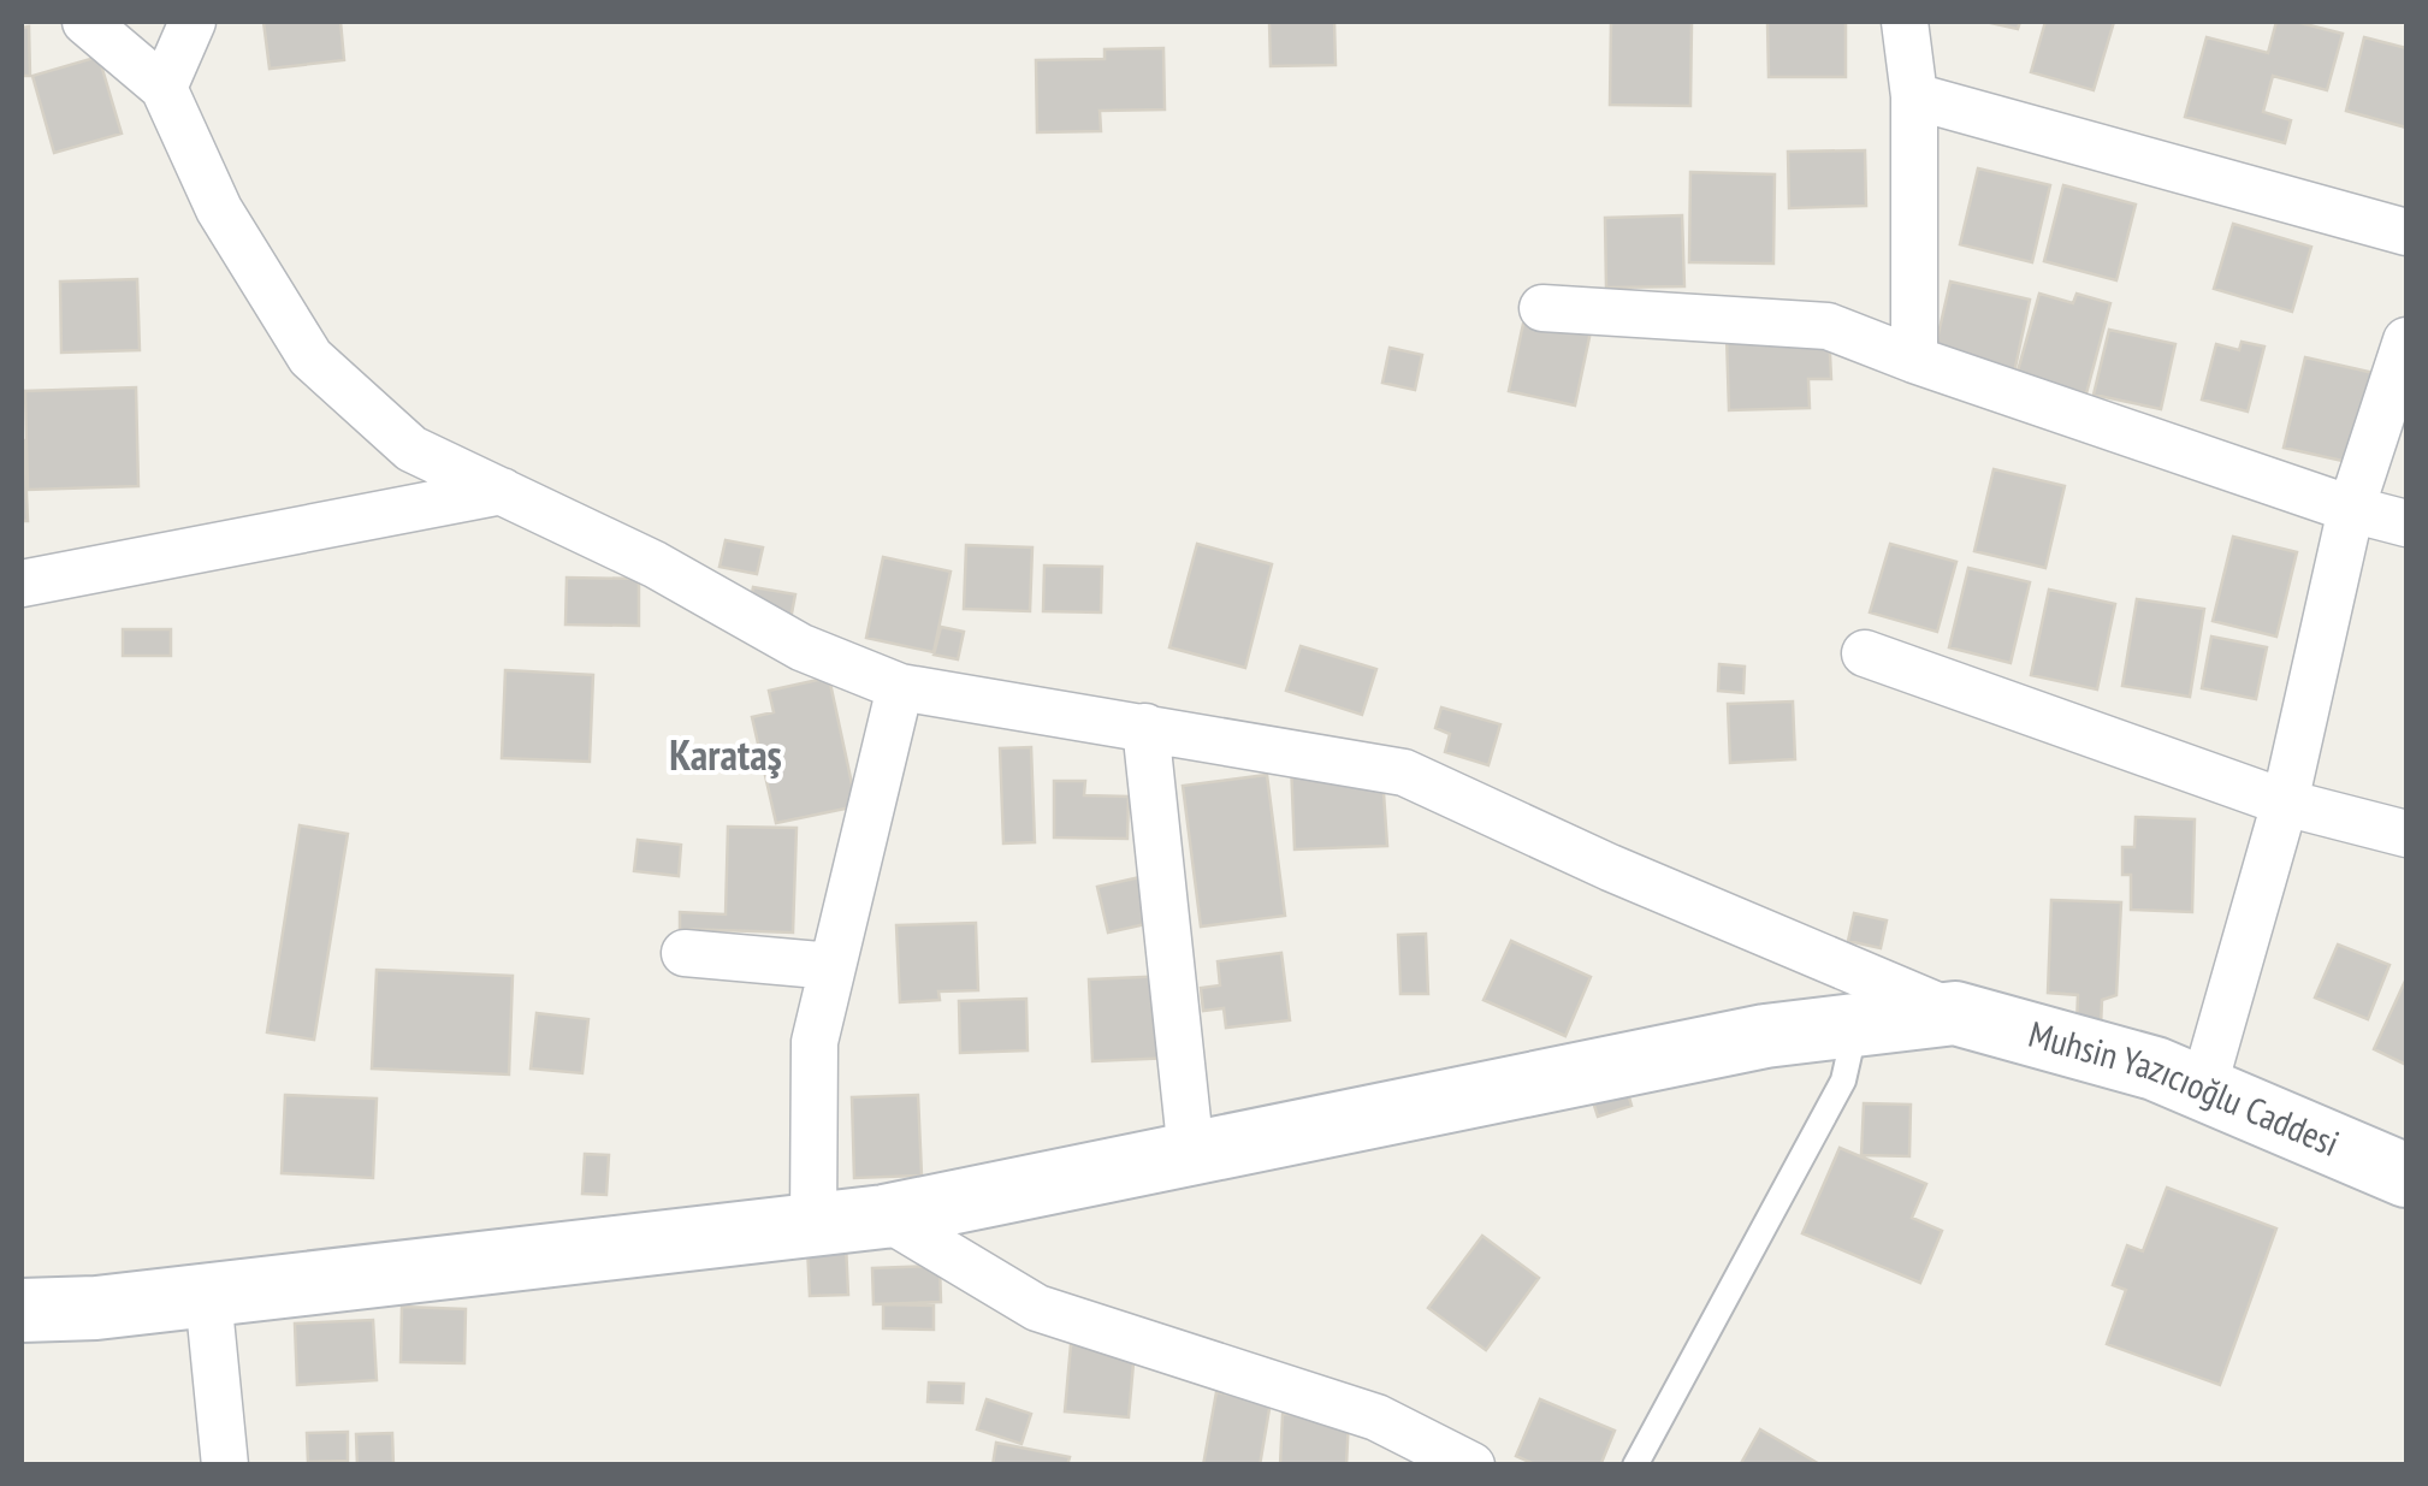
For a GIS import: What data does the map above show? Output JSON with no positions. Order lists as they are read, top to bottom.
{
  "streets": {
    "street": ["Muhsin Yazıcıoğlu Caddesi"]
  },
  "districts": ["Karataş"]
}
